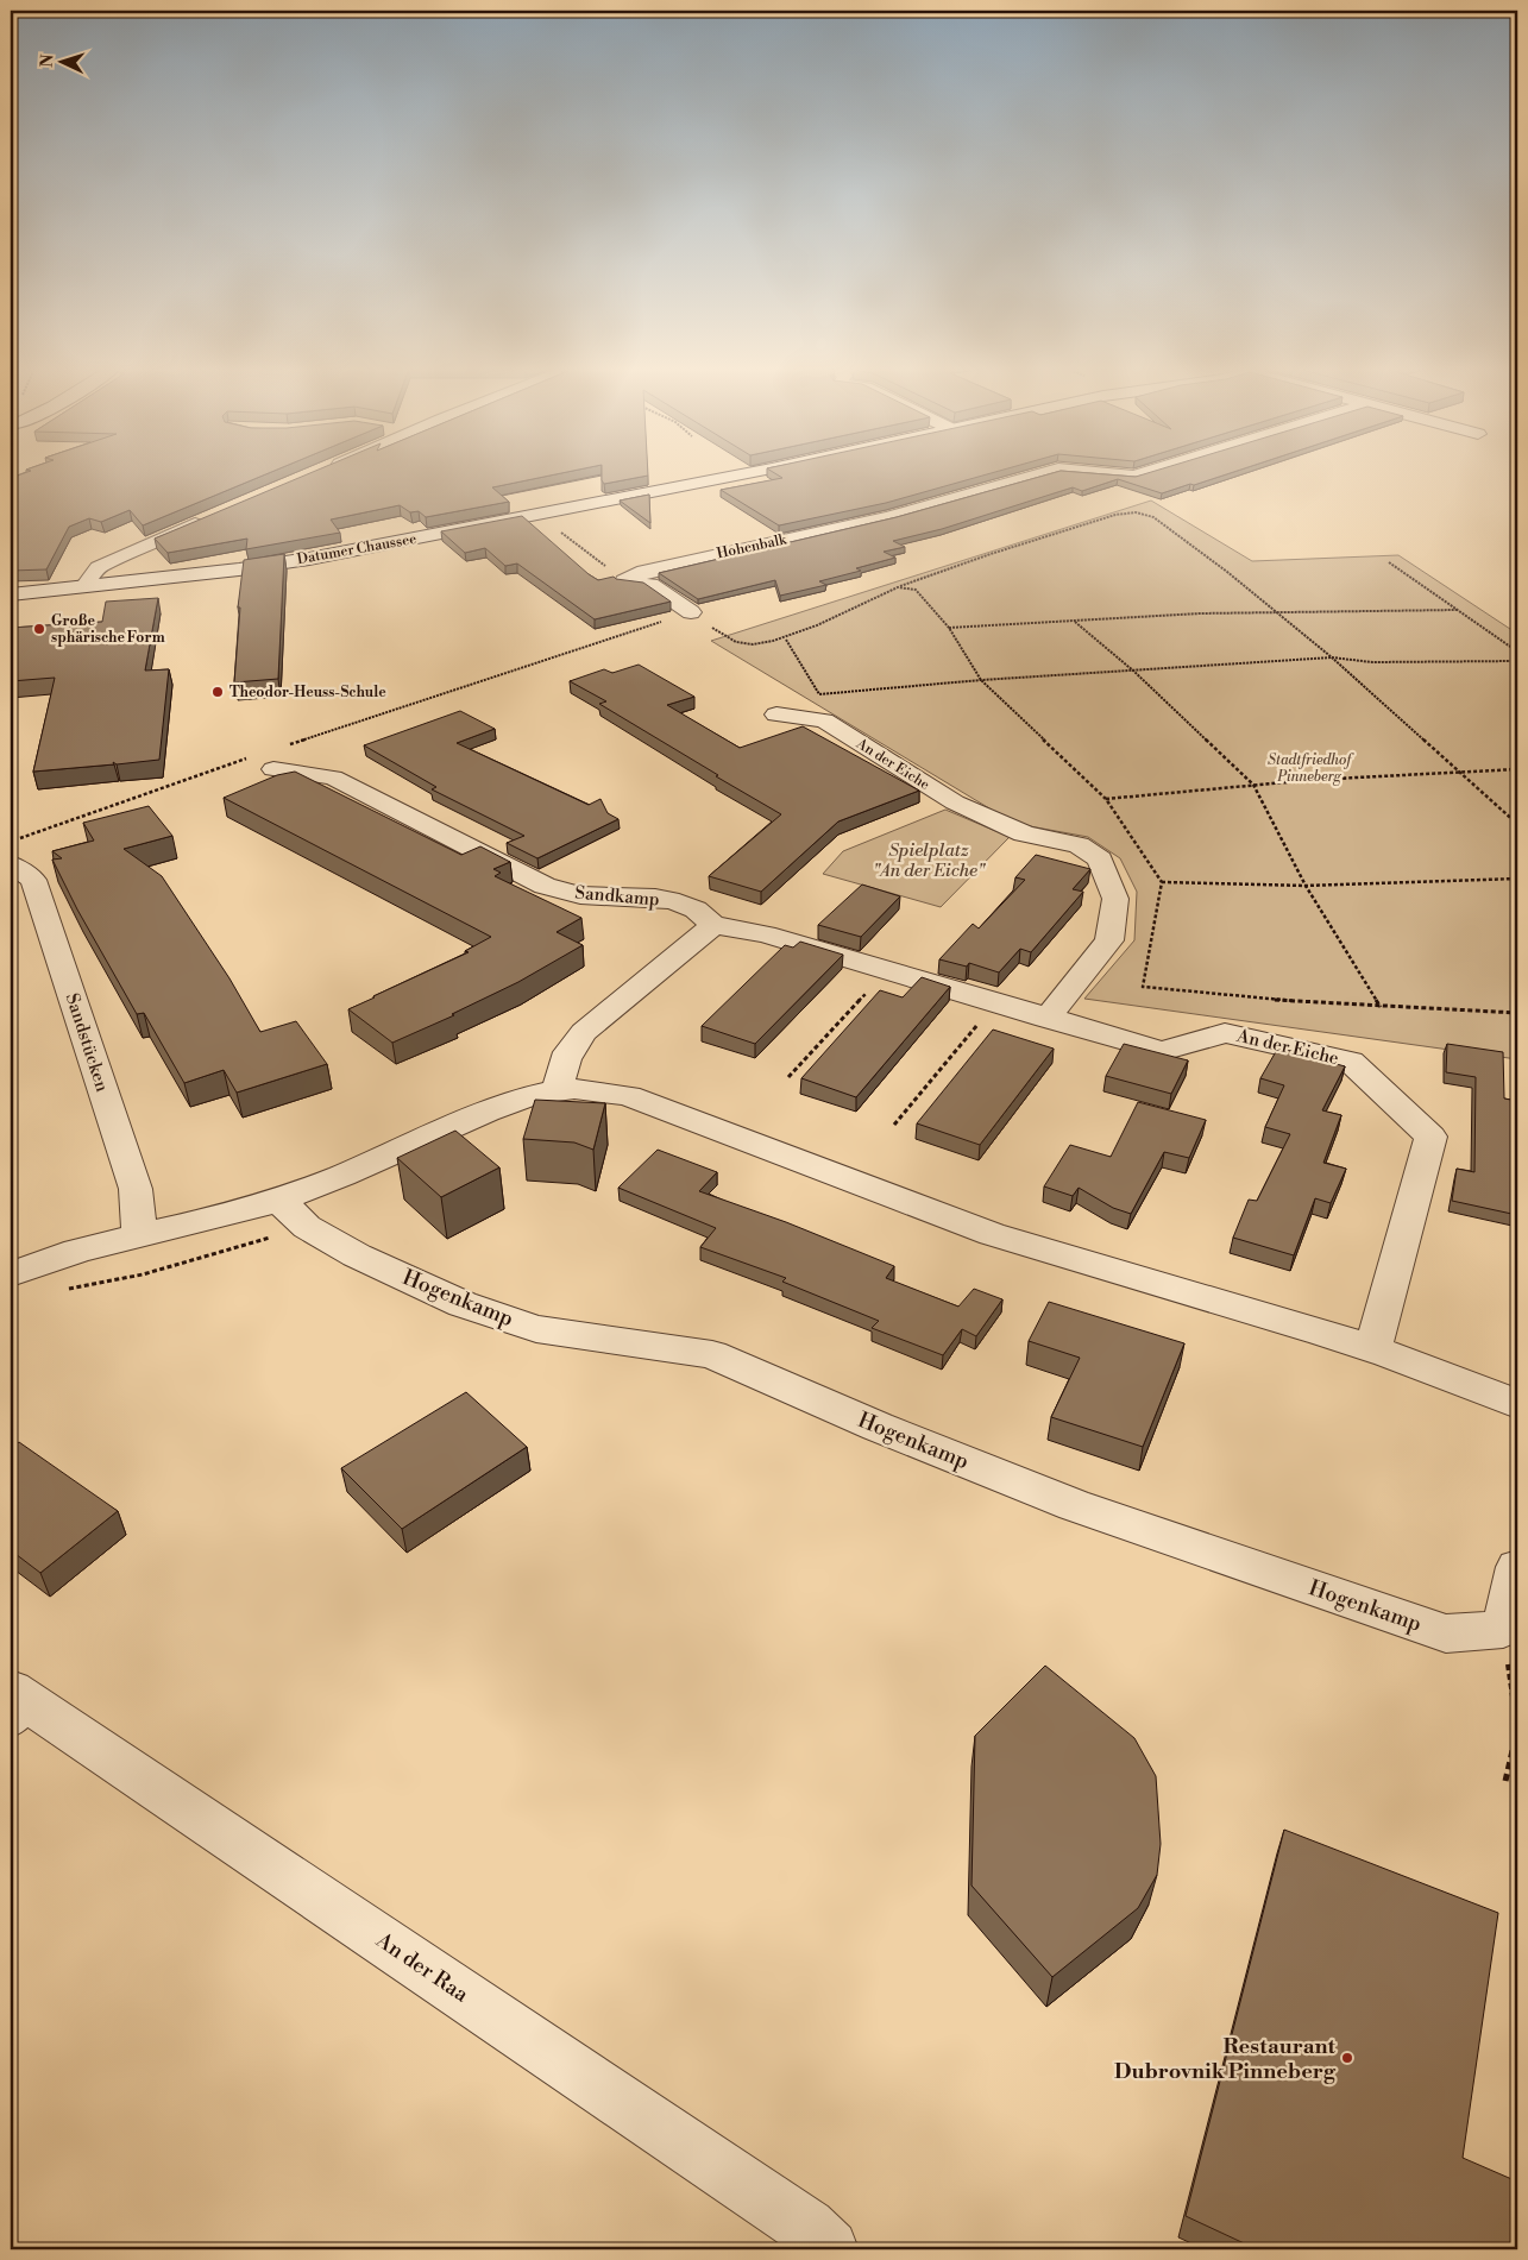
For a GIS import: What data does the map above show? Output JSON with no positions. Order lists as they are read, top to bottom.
{
  "streets": {
    "street": [
      "Hohenbalk",
      "Datumer Chaussee",
      "An der Eiche",
      "Sandkamp",
      "Sandstücken",
      "Hogenkamp",
      "An der Raa"
    ]
  },
  "crossings": [
    ["An der Eiche", "Sandkamp"]
  ],
  "parks": ["Stadtfriedhof Pinneberg", "Spielplatz \"An der Eiche\""],
  "places": ["Große sphärische Form", "Theodor-Heuss-Schule", "Restaurant Dubrovnik Pinneberg"],
  "north": "left"
}
